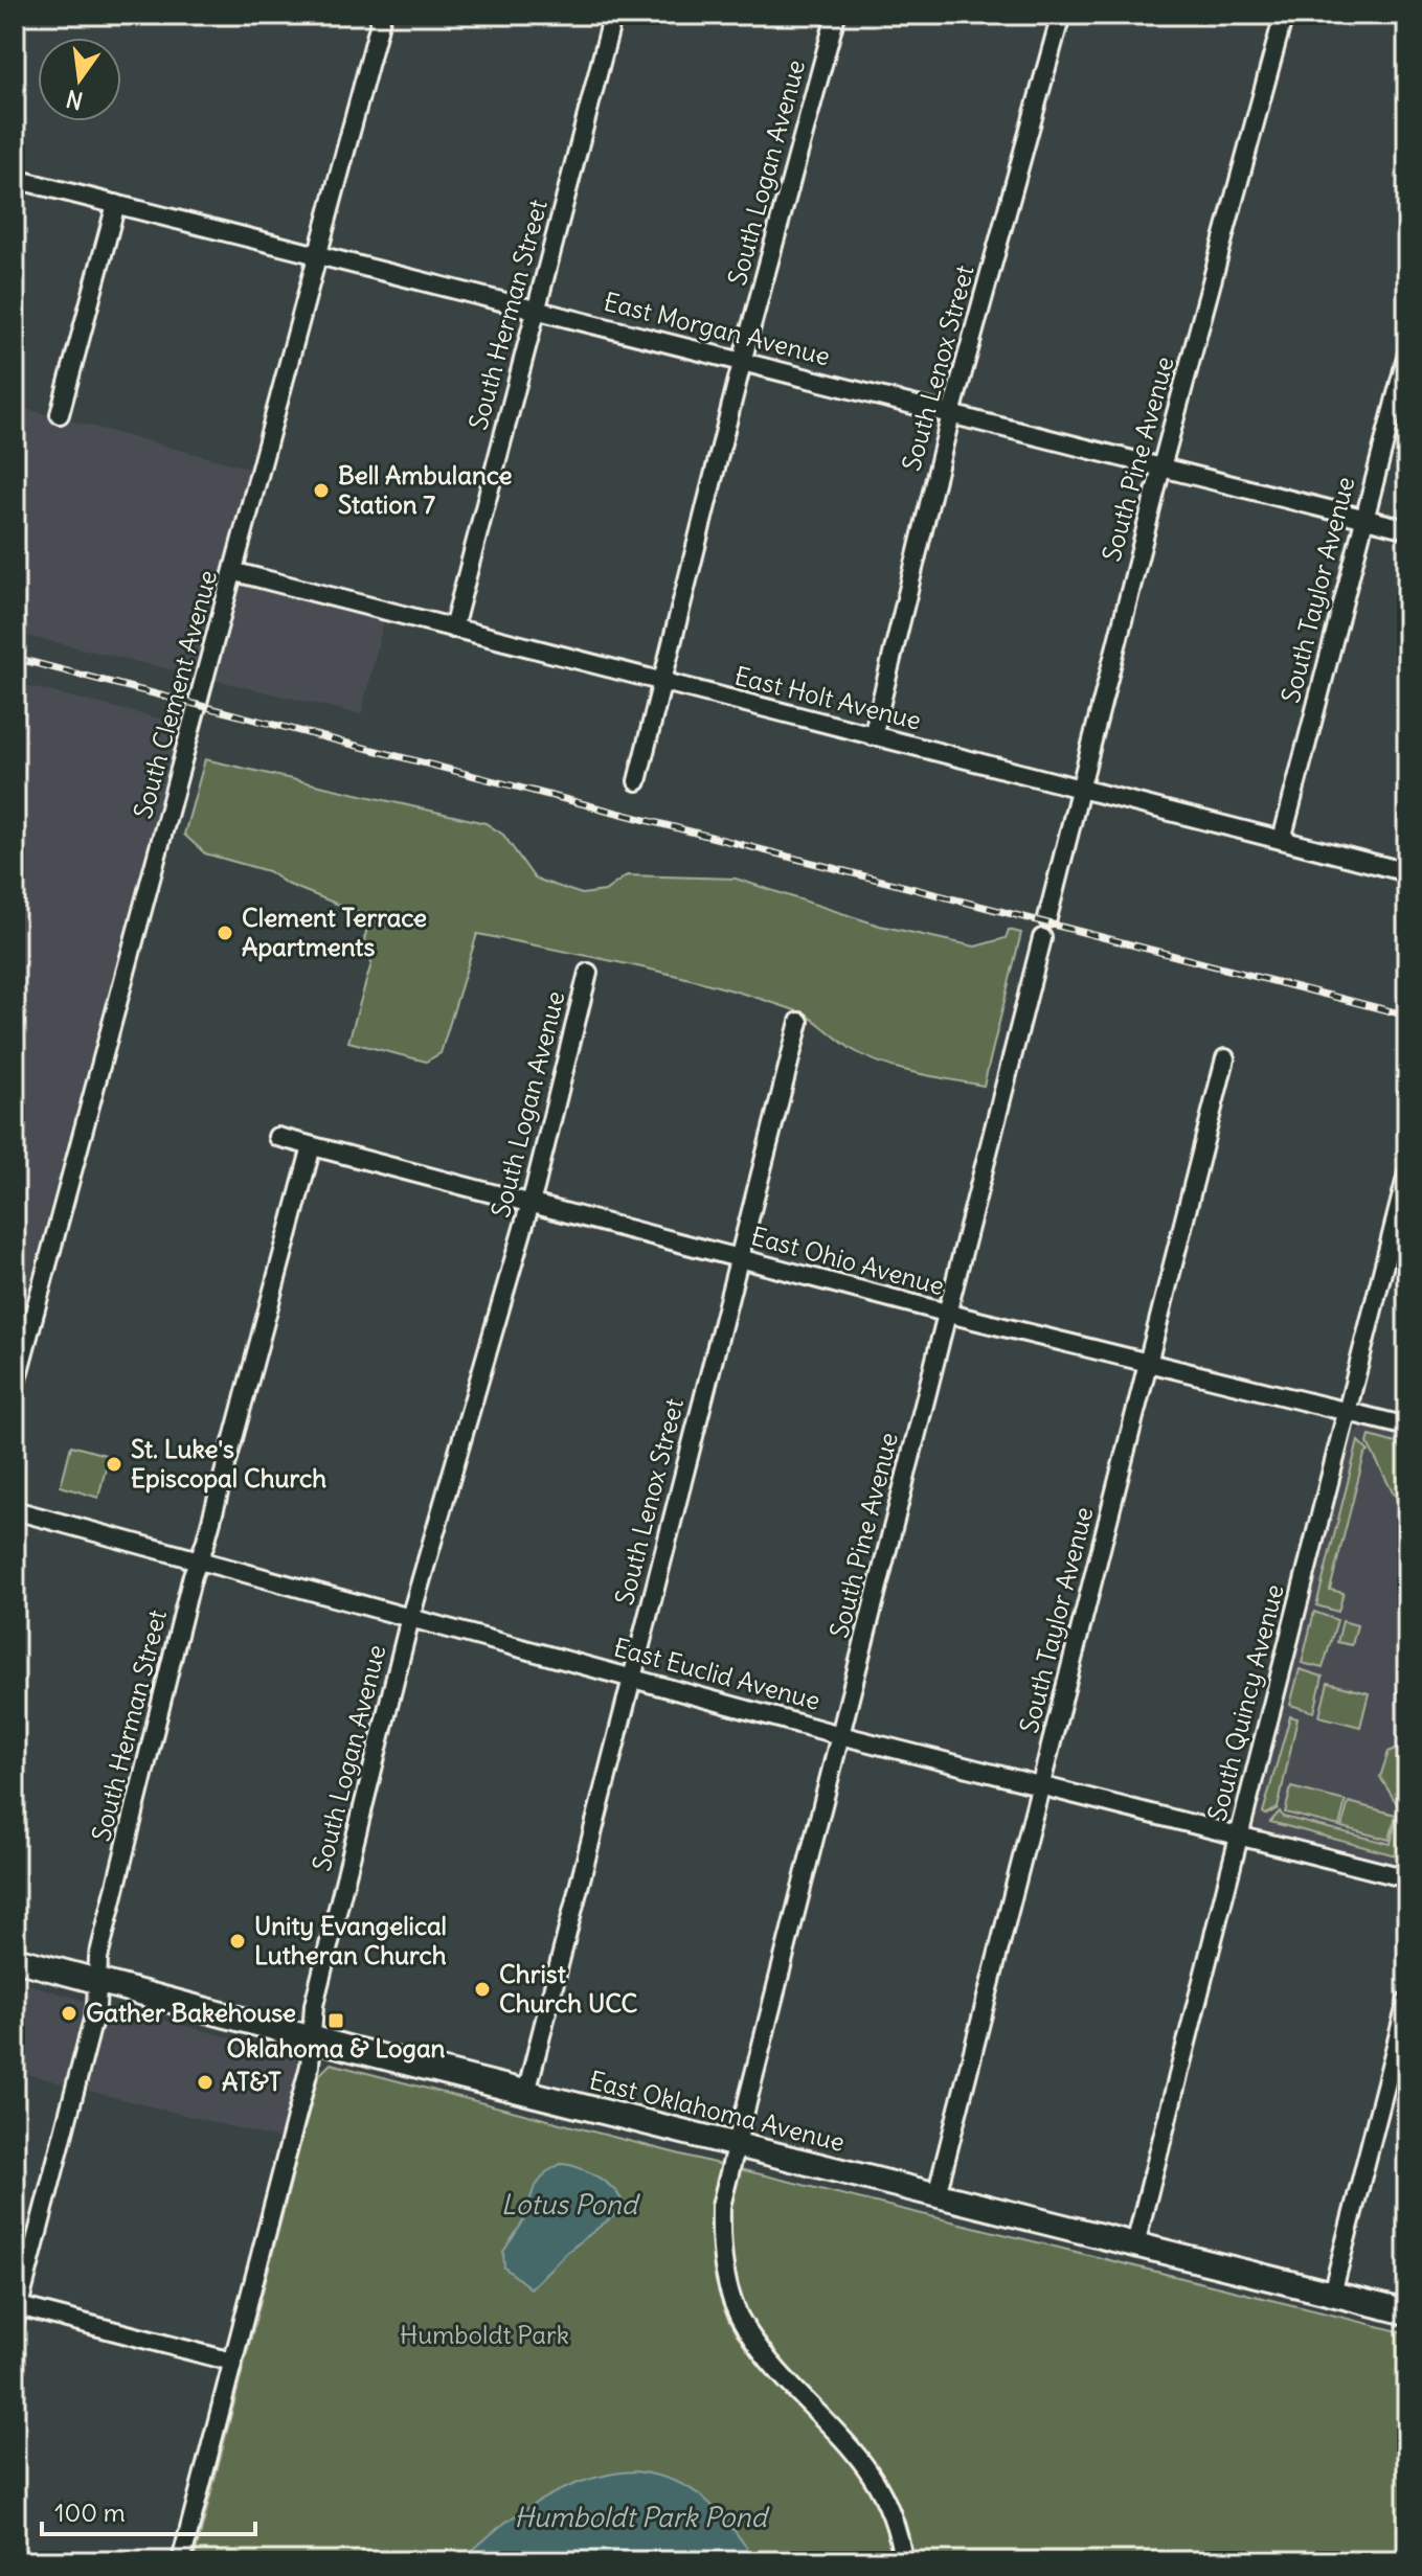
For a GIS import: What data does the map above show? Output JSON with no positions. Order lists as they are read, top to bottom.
{
  "streets": {
    "main road": ["East Oklahoma Avenue"],
    "street": [
      "South Logan Avenue",
      "South Herman Street",
      "East Morgan Avenue",
      "South Lenox Street",
      "South Pine Avenue",
      "South Taylor Avenue",
      "South Clement Avenue",
      "East Holt Avenue",
      "East Ohio Avenue",
      "East Euclid Avenue",
      "South Quincy Avenue"
    ]
  },
  "crossings": [
    ["South Logan Avenue", "East Morgan Avenue"],
    ["South Logan Avenue", "East Holt Avenue"],
    ["South Logan Avenue", "East Ohio Avenue"],
    ["South Logan Avenue", "East Euclid Avenue"],
    ["South Logan Avenue", "East Oklahoma Avenue"],
    ["South Herman Street", "East Morgan Avenue"],
    ["South Herman Street", "East Holt Avenue"],
    ["South Herman Street", "East Ohio Avenue"],
    ["South Herman Street", "East Euclid Avenue"],
    ["South Herman Street", "East Oklahoma Avenue"],
    ["East Morgan Avenue", "South Lenox Street"],
    ["East Morgan Avenue", "South Pine Avenue"],
    ["East Morgan Avenue", "South Taylor Avenue"],
    ["East Morgan Avenue", "South Clement Avenue"],
    ["South Lenox Street", "East Holt Avenue"],
    ["South Lenox Street", "East Ohio Avenue"],
    ["South Lenox Street", "East Euclid Avenue"],
    ["South Lenox Street", "East Oklahoma Avenue"],
    ["South Pine Avenue", "East Holt Avenue"],
    ["South Pine Avenue", "East Ohio Avenue"],
    ["South Pine Avenue", "East Euclid Avenue"],
    ["South Pine Avenue", "East Oklahoma Avenue"],
    ["South Taylor Avenue", "East Holt Avenue"],
    ["South Taylor Avenue", "East Ohio Avenue"],
    ["South Taylor Avenue", "East Euclid Avenue"],
    ["South Taylor Avenue", "East Oklahoma Avenue"],
    ["South Clement Avenue", "East Holt Avenue"],
    ["East Ohio Avenue", "South Quincy Avenue"],
    ["East Euclid Avenue", "South Quincy Avenue"],
    ["South Quincy Avenue", "East Oklahoma Avenue"]
  ],
  "water": ["Lotus Pond", "Humboldt Park Pond"],
  "parks": ["Humboldt Park"],
  "places": {
    "other": [
      "Bell Ambulance Station 7",
      "Clement Terrace Apartments",
      "St. Luke's Episcopal Church",
      "Unity Evangelical Lutheran Church",
      "Christ Church UCC",
      "Gather Bakehouse",
      "AT&T"
    ],
    "transit": ["Oklahoma & Logan"]
  },
  "scale_bar": "100 m",
  "north": "bottom"
}
